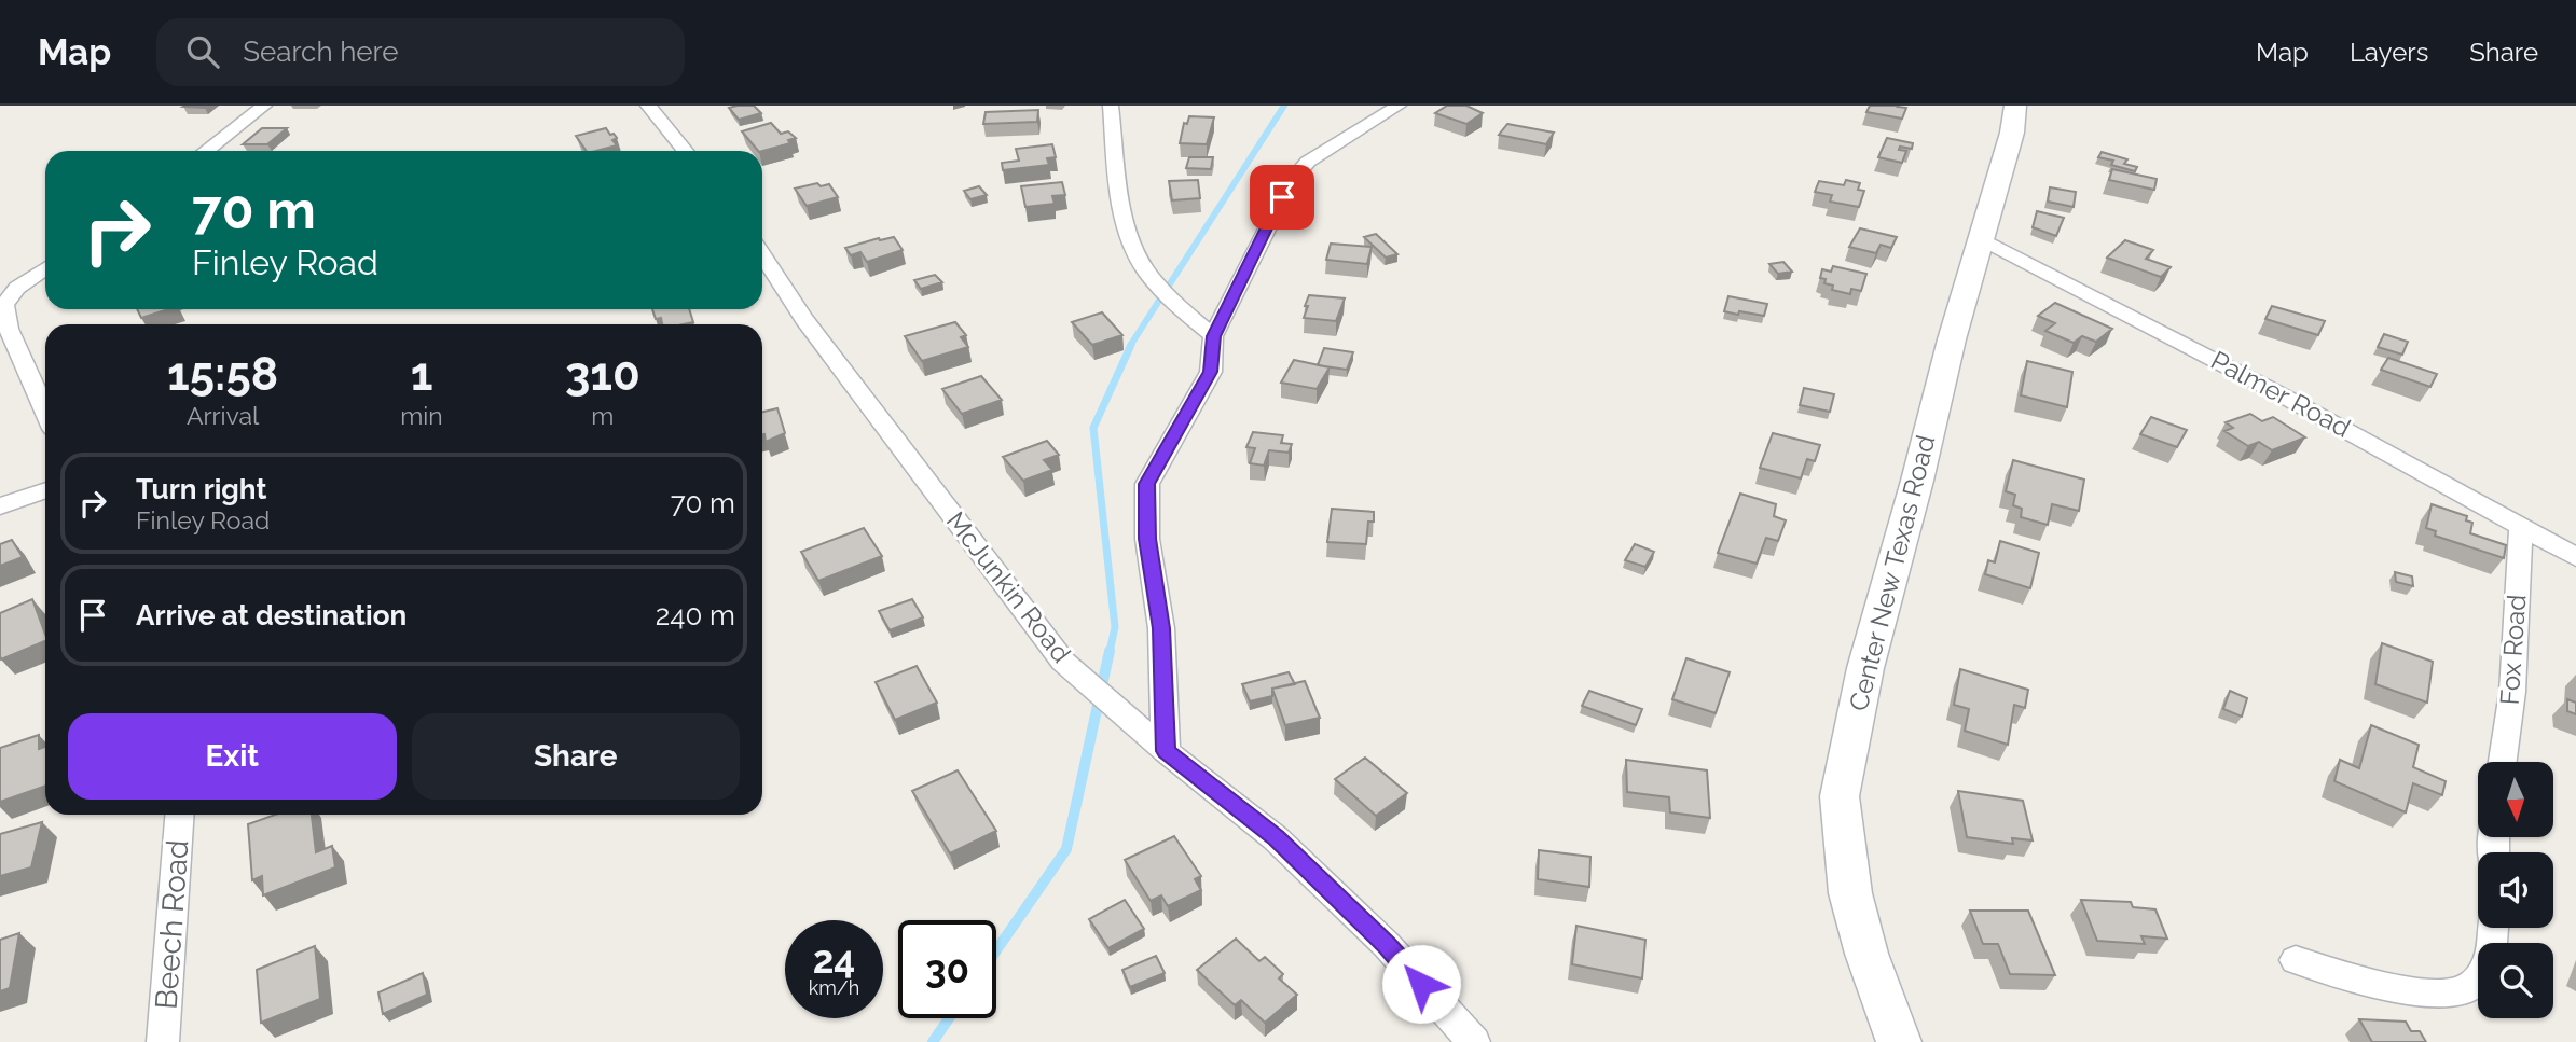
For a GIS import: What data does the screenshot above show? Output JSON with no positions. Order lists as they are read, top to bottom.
{
  "streets": {
    "street": [
      "Palmer Road",
      "Center New Texas Road",
      "McJunkin Road",
      "Fox Road",
      "Beech Road"
    ]
  },
  "crossings": [
    ["Palmer Road", "Center New Texas Road"],
    ["Palmer Road", "Fox Road"]
  ],
  "north": "bottom",
  "page": {
    "header": "Map",
    "search": "Search here",
    "nav": ["Map", "Layers", "Share"],
    "turn": ["70 m", "Finley Road"],
    "eta": [
      "15:58",
      "Arrival",
      "1",
      "min",
      "310",
      "m"
    ],
    "list": [
      {
        "name": "Turn right",
        "note": "Finley Road",
        "value": "70 m"
      },
      {
        "name": "Arrive at destination",
        "value": "240 m"
      }
    ],
    "buttons": ["Exit", "Share"],
    "speed": "24 km/h",
    "limit": "30"
  }
}
